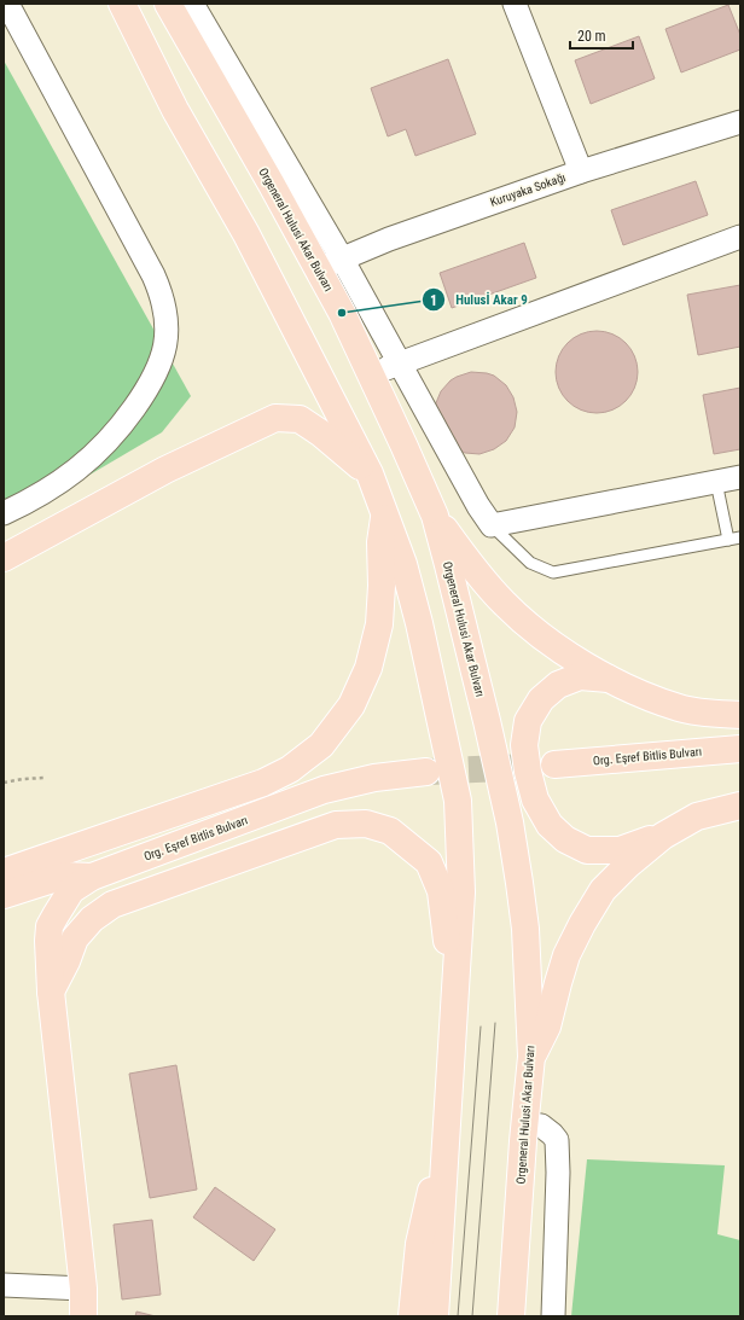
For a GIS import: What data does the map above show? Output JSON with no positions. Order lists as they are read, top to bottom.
{
  "streets": {
    "main road": ["Orgeneral Hulusi Akar Bulvarı", "Org. Eşref Bitlis Bulvarı"],
    "street": ["Kuruyaka Sokağı"]
  },
  "crossings": [
    ["Kuruyaka Sokağı", "Orgeneral Hulusi Akar Bulvarı"]
  ],
  "places": ["Hulusİ Akar 9"],
  "scale_bar": "20 m"
}
